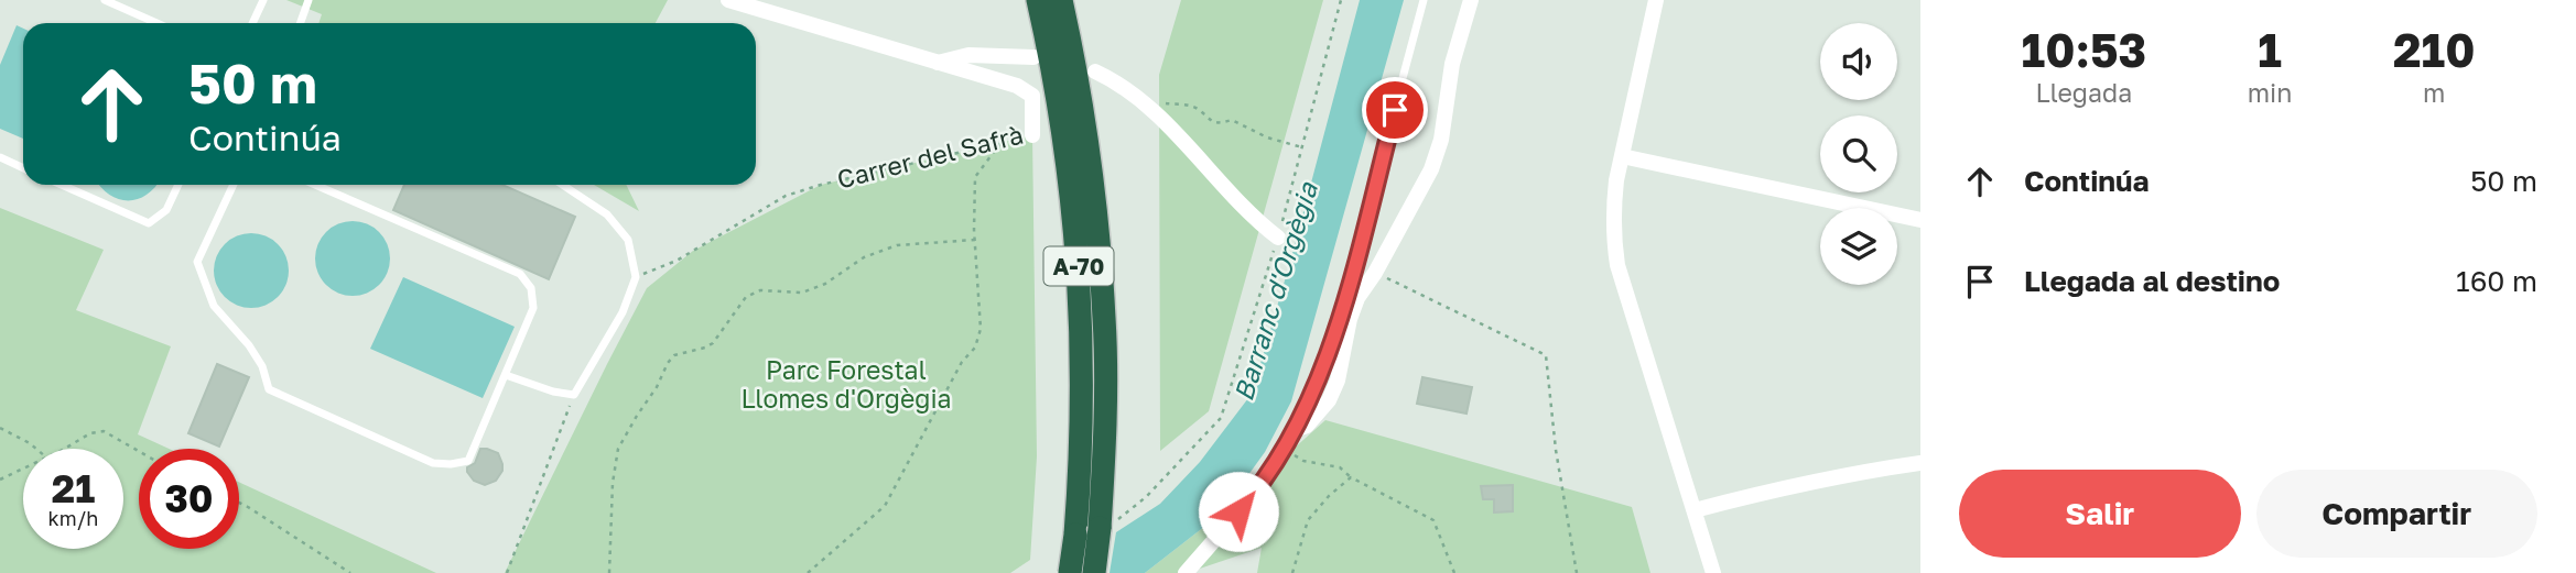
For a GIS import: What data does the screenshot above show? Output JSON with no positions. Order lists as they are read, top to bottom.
{
  "streets": {
    "highway": ["A-70"],
    "street": ["Carrer del Safrà"]
  },
  "water": ["Barranc d'Orgègia"],
  "parks": ["Parc Forestal Llomes d'Orgègia"],
  "page": {
    "eta": [
      "10:53",
      "Llegada",
      "1",
      "min",
      "210",
      "m"
    ],
    "turn": ["50 m", "Continúa"],
    "list": [
      {
        "name": "Continúa",
        "value": "50 m"
      },
      {
        "name": "Llegada al destino",
        "value": "160 m"
      }
    ],
    "speed": "21 km/h",
    "limit": "30",
    "buttons": ["Salir", "Compartir"]
  }
}
